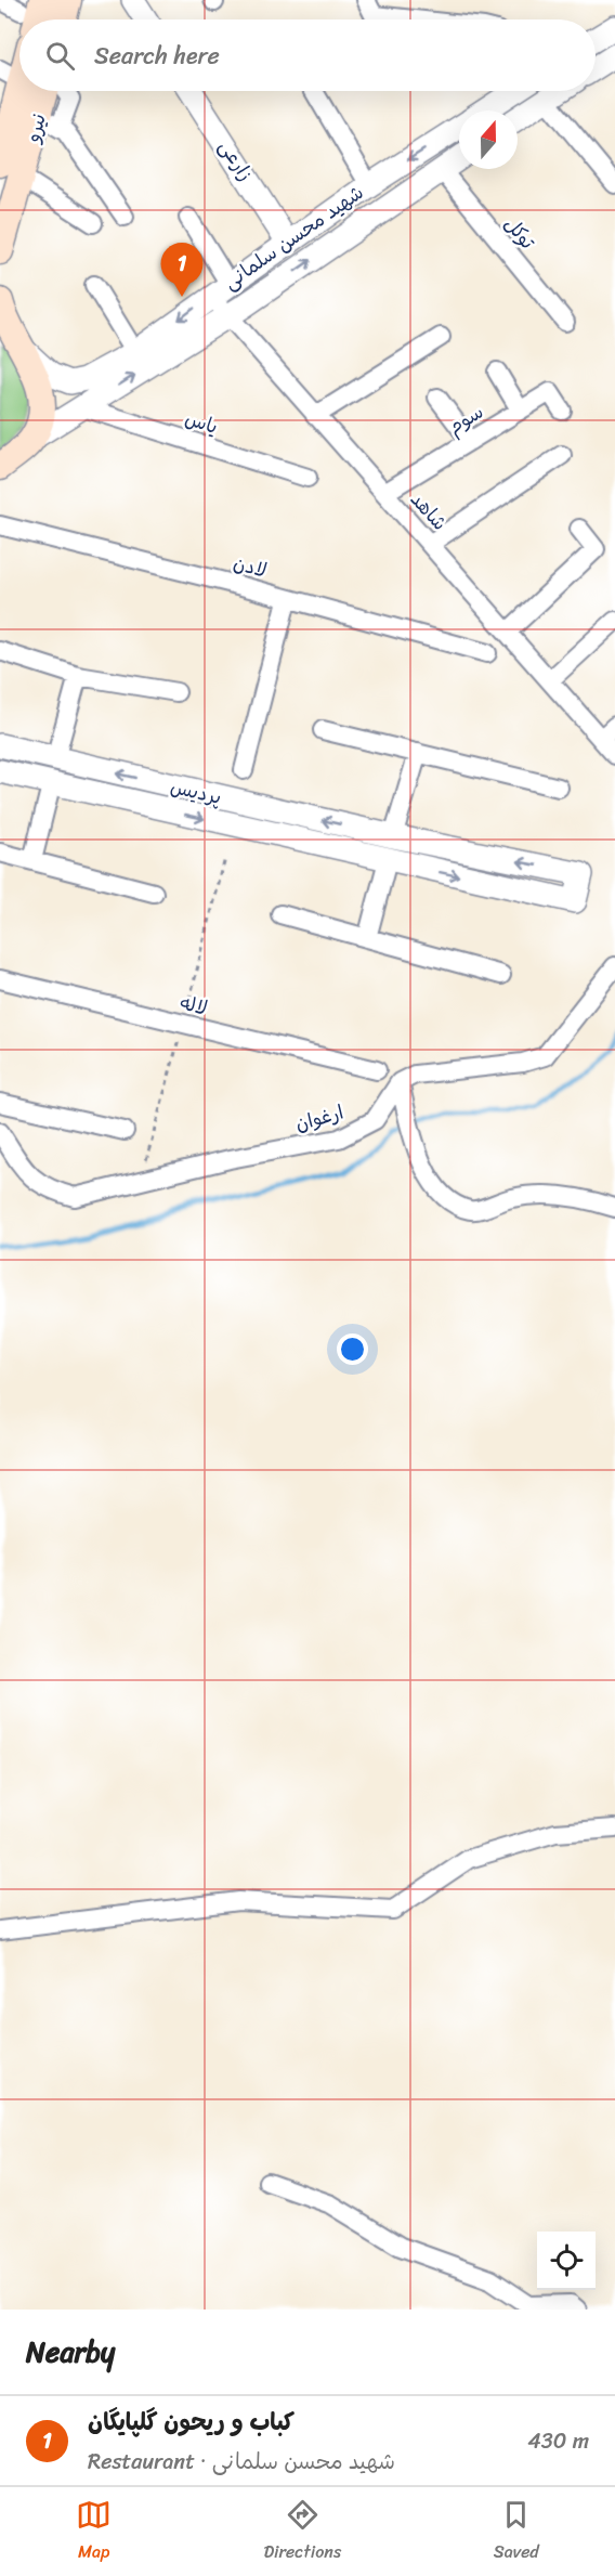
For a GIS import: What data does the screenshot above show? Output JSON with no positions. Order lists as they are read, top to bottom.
{
  "streets": {
    "main road": ["نیرو"],
    "street": [
      "زارعی",
      "توکل",
      "شهید محسن سلمانی",
      "سوم",
      "یاس",
      "شاهد",
      "لادن",
      "پردیس",
      "لاله",
      "ارغوان"
    ]
  },
  "crossings": [
    ["زارعی", "شهید محسن سلمانی"],
    ["توکل", "شهید محسن سلمانی"],
    ["شهید محسن سلمانی", "یاس"],
    ["شهید محسن سلمانی", "شاهد"],
    ["سوم", "شاهد"]
  ],
  "north": "top",
  "page": {
    "search": "Search here",
    "pins": "1",
    "heading": "Nearby",
    "list": [
      {
        "mark": "1",
        "name": "کباب و ریحون گلپایگان",
        "note": "Restaurant · شهید محسن سلمانی",
        "value": "430 m"
      }
    ],
    "nav": ["Map", "Directions", "Saved"]
  }
}
